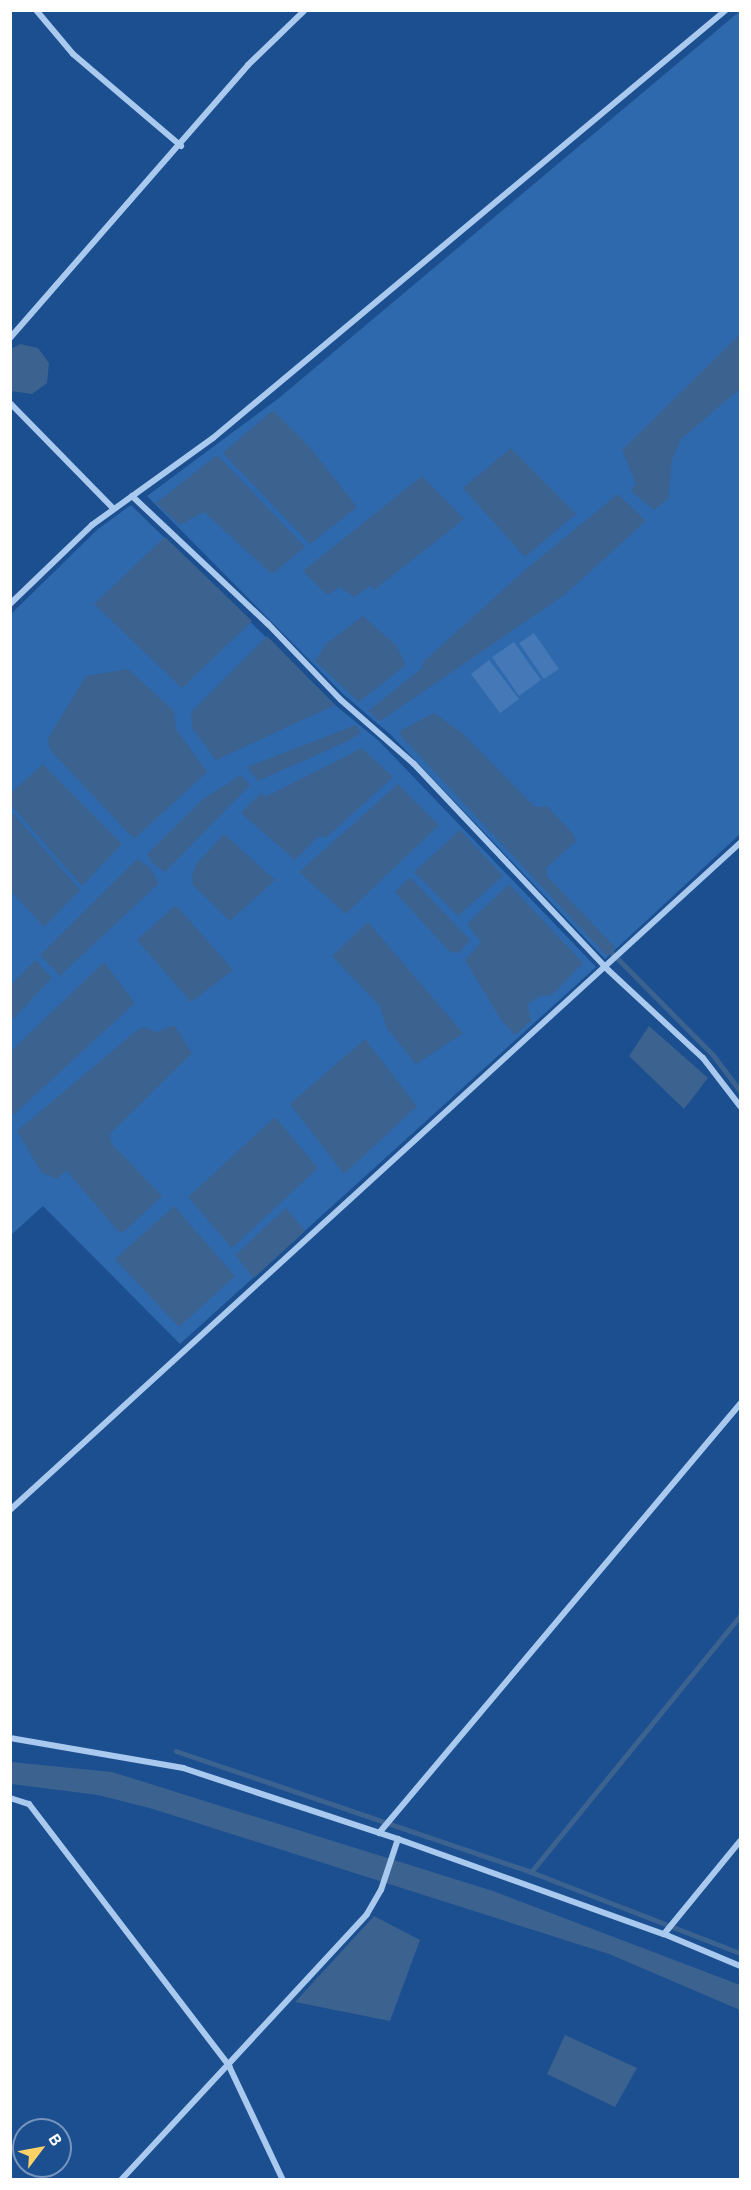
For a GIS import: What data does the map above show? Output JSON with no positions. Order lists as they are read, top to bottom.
{
  "north": "top right"
}
